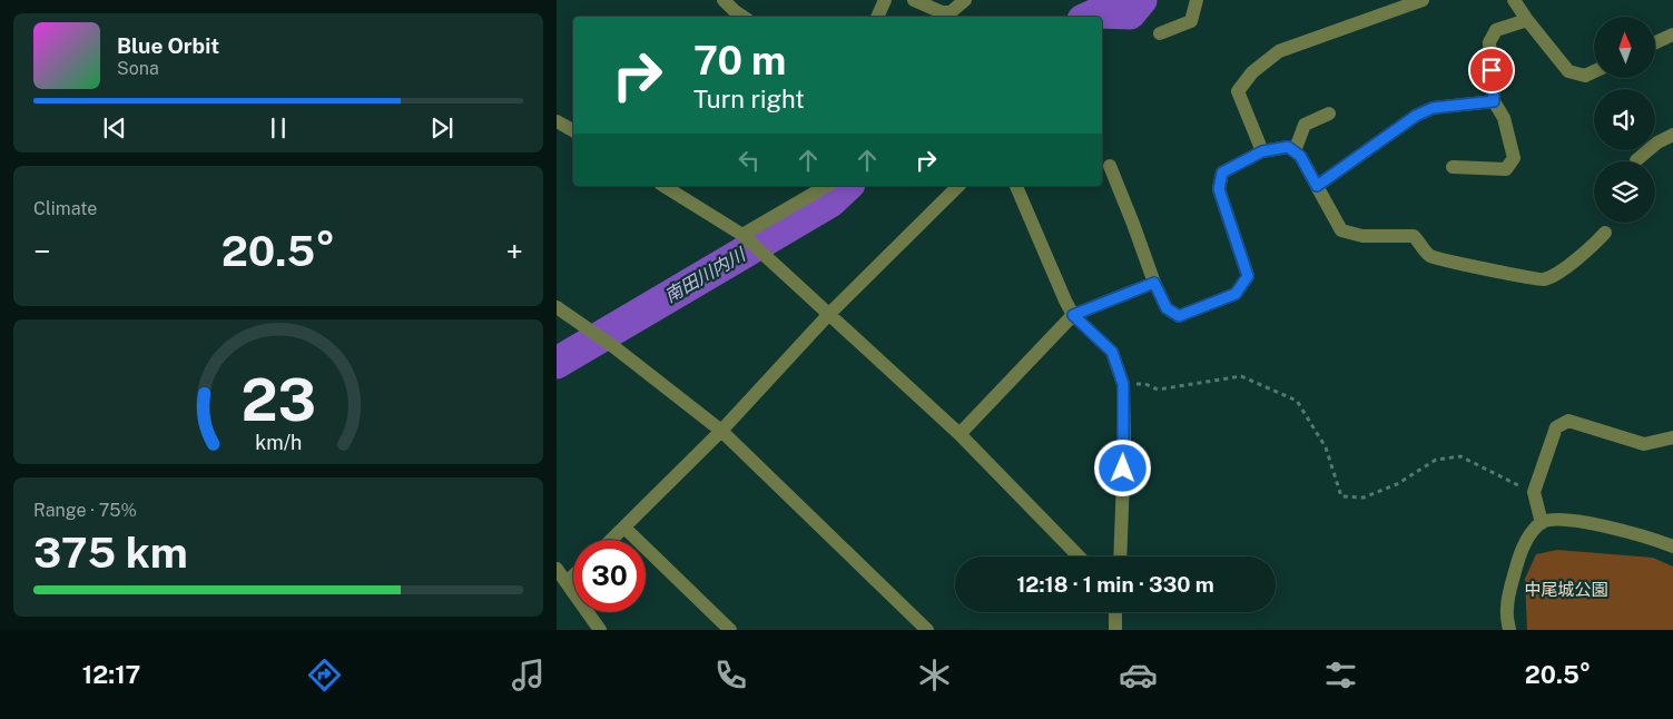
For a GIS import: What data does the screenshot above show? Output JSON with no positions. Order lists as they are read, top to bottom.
{
  "water": ["南田川内川"],
  "parks": ["中尾城公園"],
  "north": "top",
  "page": {
    "turn": ["70 m", "Turn right"],
    "song": ["Blue Orbit", "Sona"],
    "tile": [
      "Climate",
      ["Range · 75%", "375 km"]
    ],
    "heat": ["−", "20.5°", "+"],
    "limit": "30",
    "trip": "12:18 · 1 min · 330 m",
    "tabs": ["12:17", "20.5°"],
    "gauge": ["23", "km/h"]
  }
}
